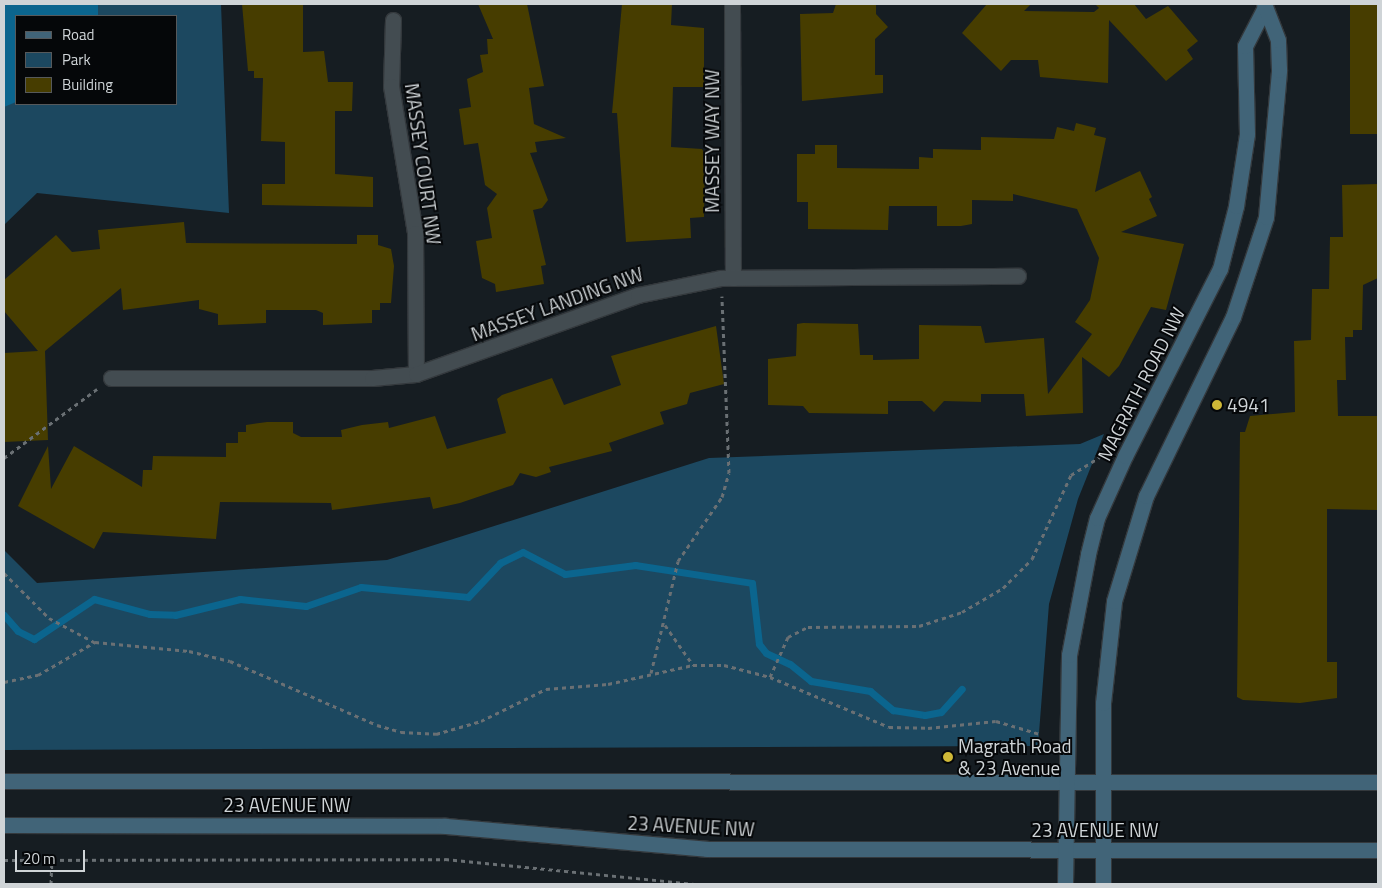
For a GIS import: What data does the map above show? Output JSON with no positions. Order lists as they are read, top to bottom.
{
  "streets": {
    "main road": ["MAGRATH ROAD NW", "23 AVENUE NW"],
    "street": ["MASSEY WAY NW", "MASSEY COURT NW", "MASSEY LANDING NW"]
  },
  "crossings": [
    ["MASSEY WAY NW", "MASSEY LANDING NW"],
    ["MASSEY COURT NW", "MASSEY LANDING NW"],
    ["MAGRATH ROAD NW", "23 AVENUE NW"]
  ],
  "places": ["4941", "Magrath Road & 23 Avenue"],
  "legend": ["Road", "Park", "Building"],
  "scale_bar": "20 m"
}
